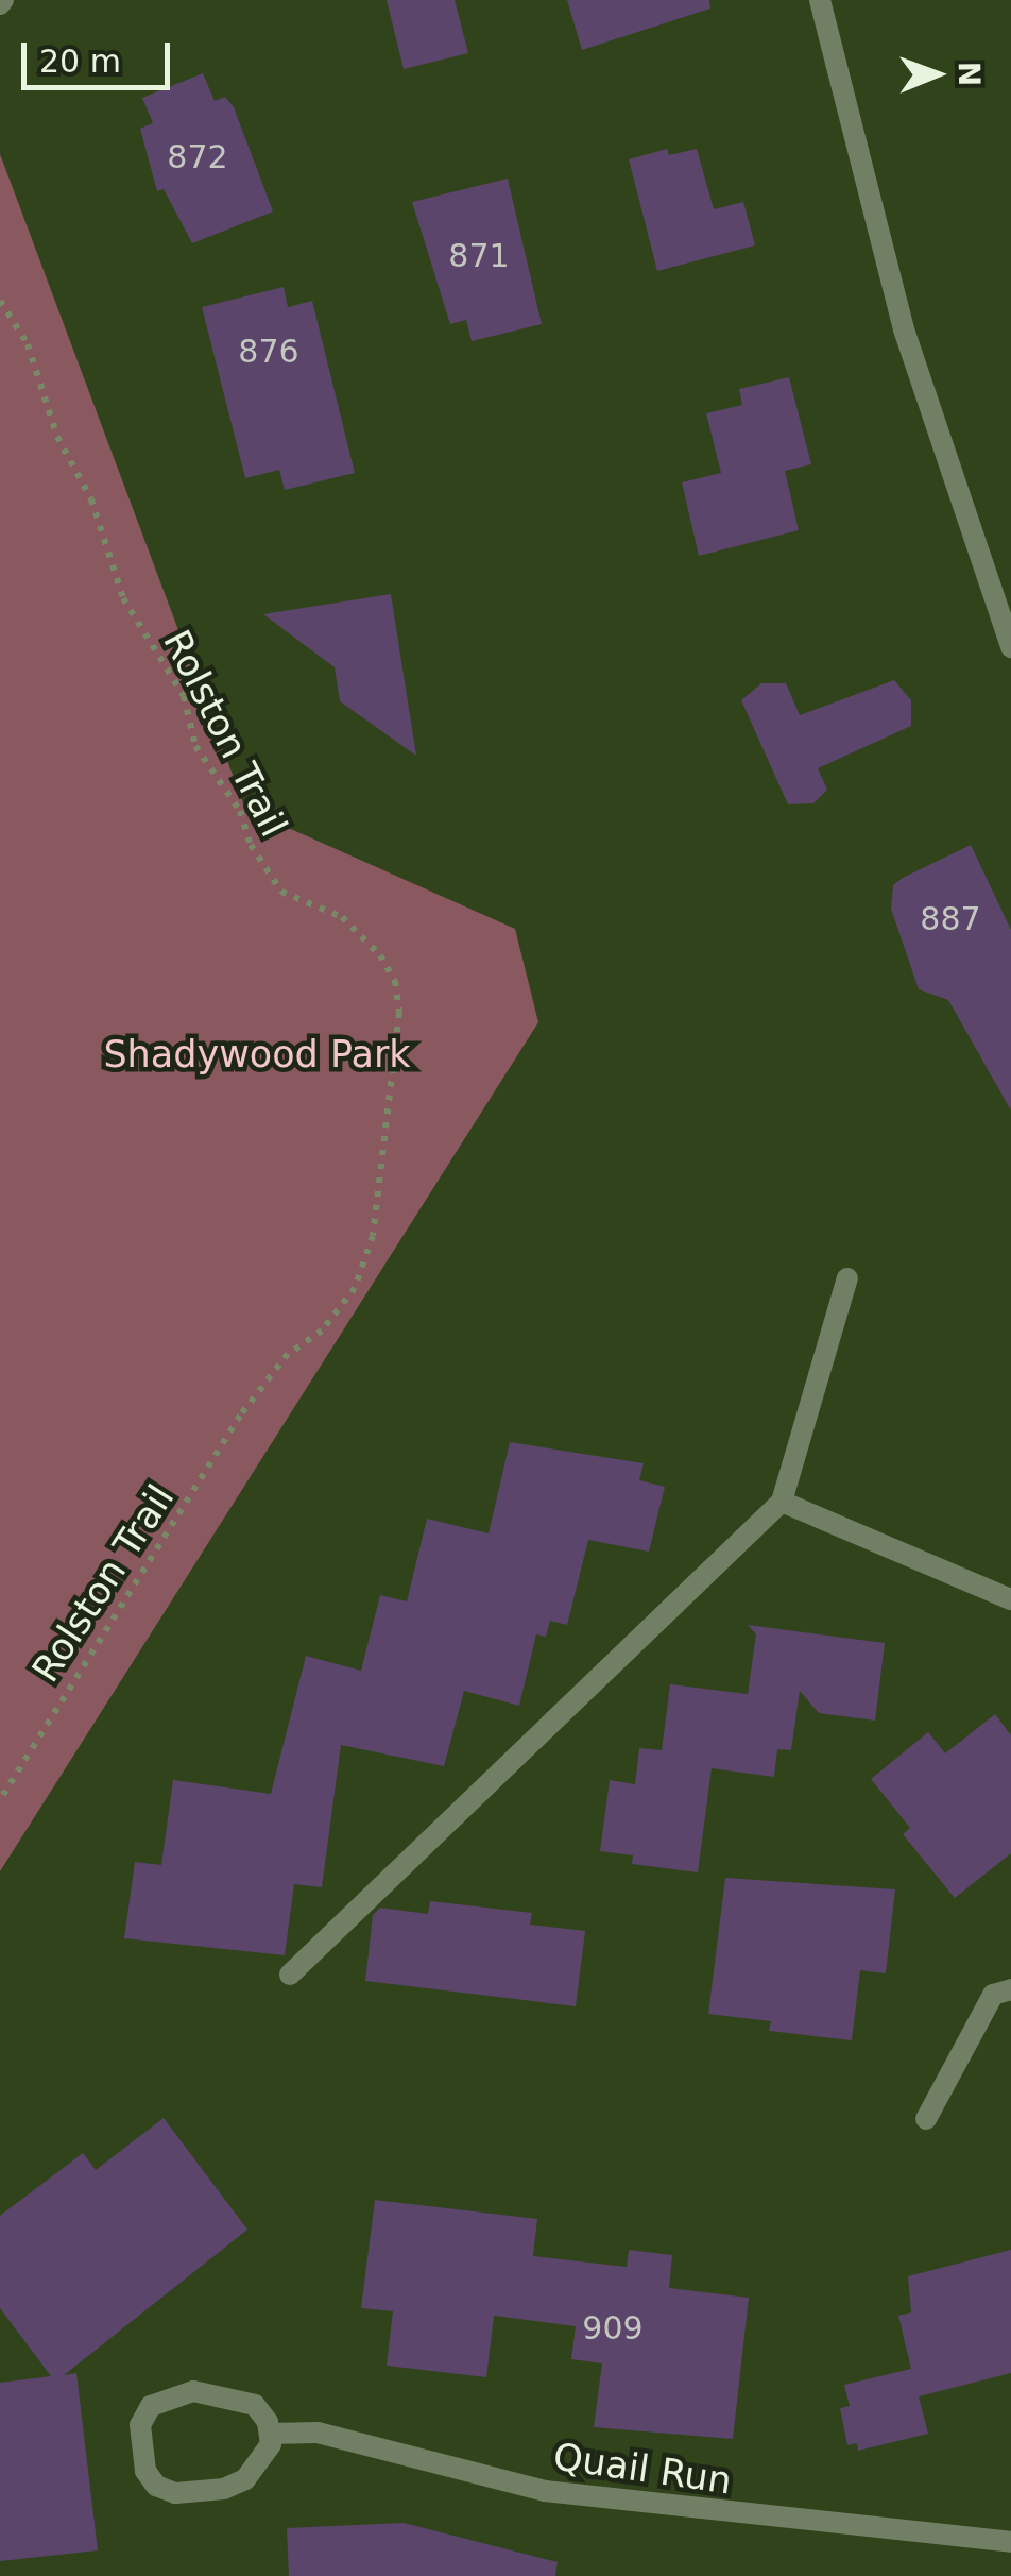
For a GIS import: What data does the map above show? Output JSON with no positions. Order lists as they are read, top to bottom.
{
  "streets": {
    "street": ["Quail Run"],
    "path": ["Rolston Trail"]
  },
  "parks": ["Shadywood Park"],
  "house_numbers": [
    "872",
    "871",
    "876",
    "887",
    "909"
  ],
  "scale_bar": "20 m",
  "north": "right"
}
